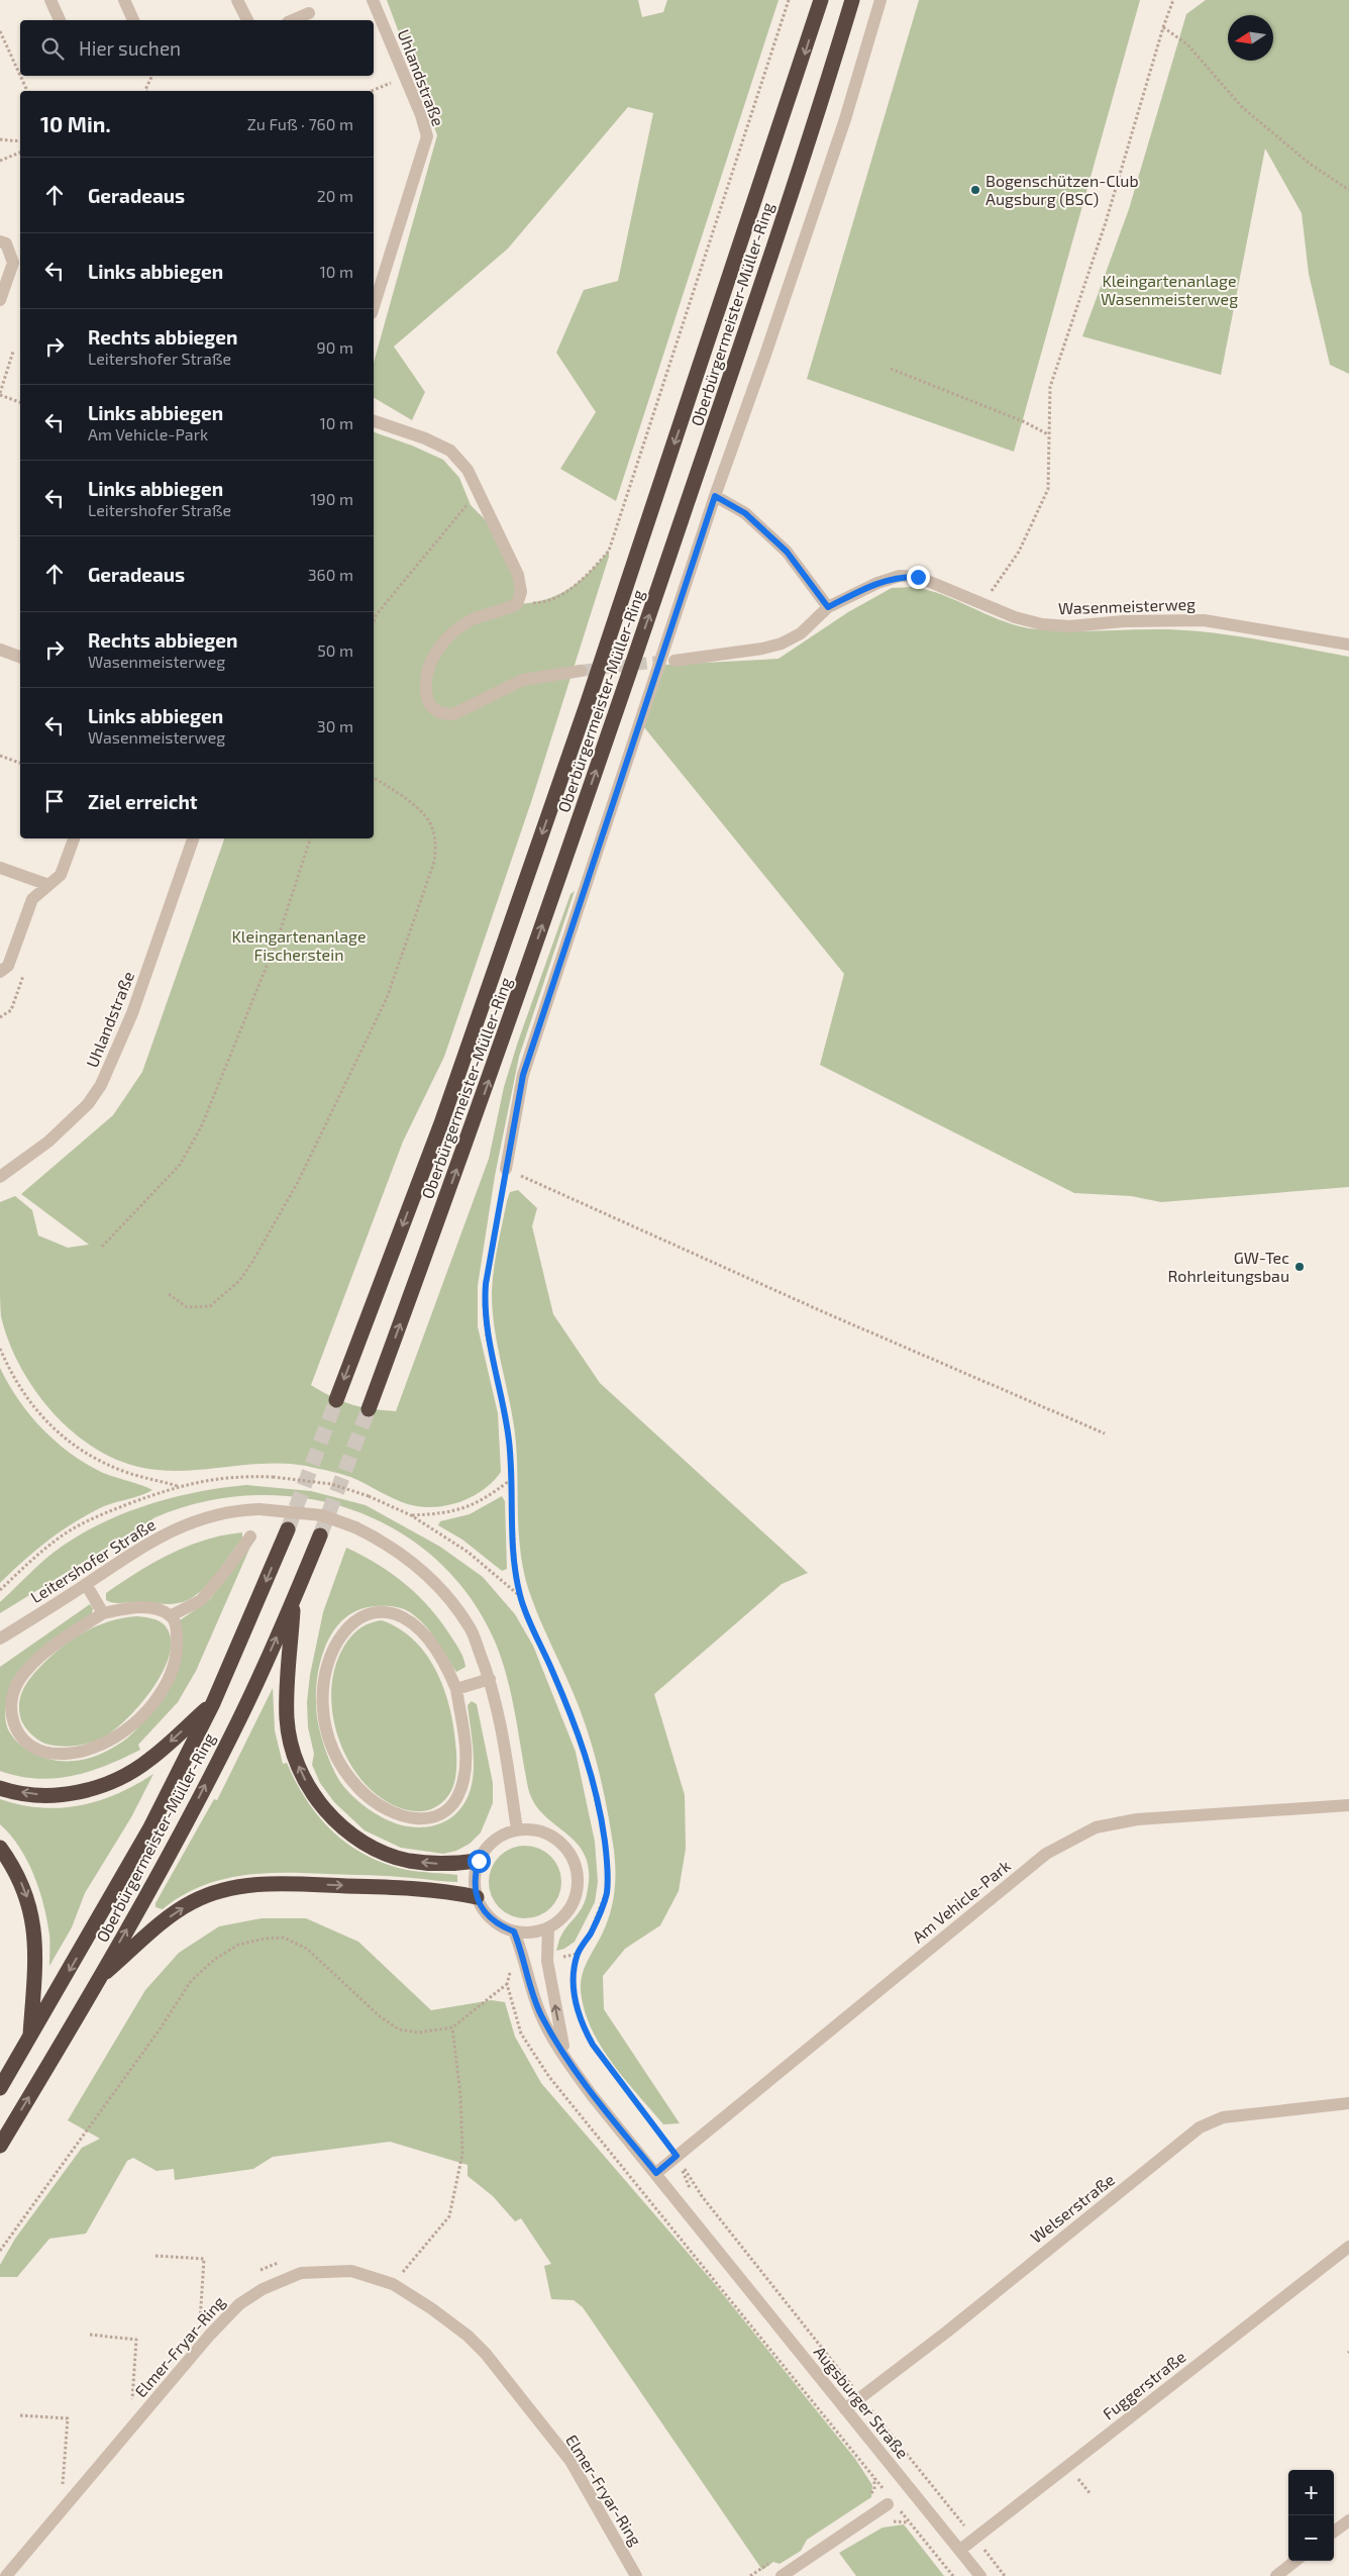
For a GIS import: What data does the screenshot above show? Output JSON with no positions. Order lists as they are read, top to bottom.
{
  "streets": {
    "highway": ["Oberbürgermeister-Müller-Ring"],
    "street": [
      "Uhlandstraße",
      "Wasenmeisterweg",
      "Leitershofer Straße",
      "Am Vehicle-Park",
      "Welserstraße",
      "Elmer-Fryar-Ring",
      "Fuggerstraße",
      "Augsburger Straße"
    ]
  },
  "crossings": [
    ["Leitershofer Straße", "Am Vehicle-Park"],
    ["Leitershofer Straße", "Welserstraße"],
    ["Leitershofer Straße", "Fuggerstraße"],
    ["Am Vehicle-Park", "Augsburger Straße"],
    ["Welserstraße", "Augsburger Straße"],
    ["Fuggerstraße", "Augsburger Straße"]
  ],
  "parks": ["Kleingartenanlage Wasenmeisterweg", "Kleingartenanlage Fischerstein"],
  "places": ["Bogenschützen-Club Augsburg (BSC)", "GW-Tec Rohrleitungsbau"],
  "north": "left",
  "page": {
    "search": "Hier suchen",
    "heading": ["10 Min.", "Zu Fuß · 760 m"],
    "list": [
      ["Geradeaus", "20 m"],
      ["Links abbiegen", "10 m"],
      ["Rechts abbiegen", "Leitershofer Straße", "90 m"],
      ["Links abbiegen", "Am Vehicle-Park", "10 m"],
      ["Links abbiegen", "Leitershofer Straße", "190 m"],
      ["Geradeaus", "360 m"],
      ["Rechts abbiegen", "Wasenmeisterweg", "50 m"],
      ["Links abbiegen", "Wasenmeisterweg", "30 m"],
      "Ziel erreicht"
    ],
    "map_buttons": ["+", "−"]
  }
}
